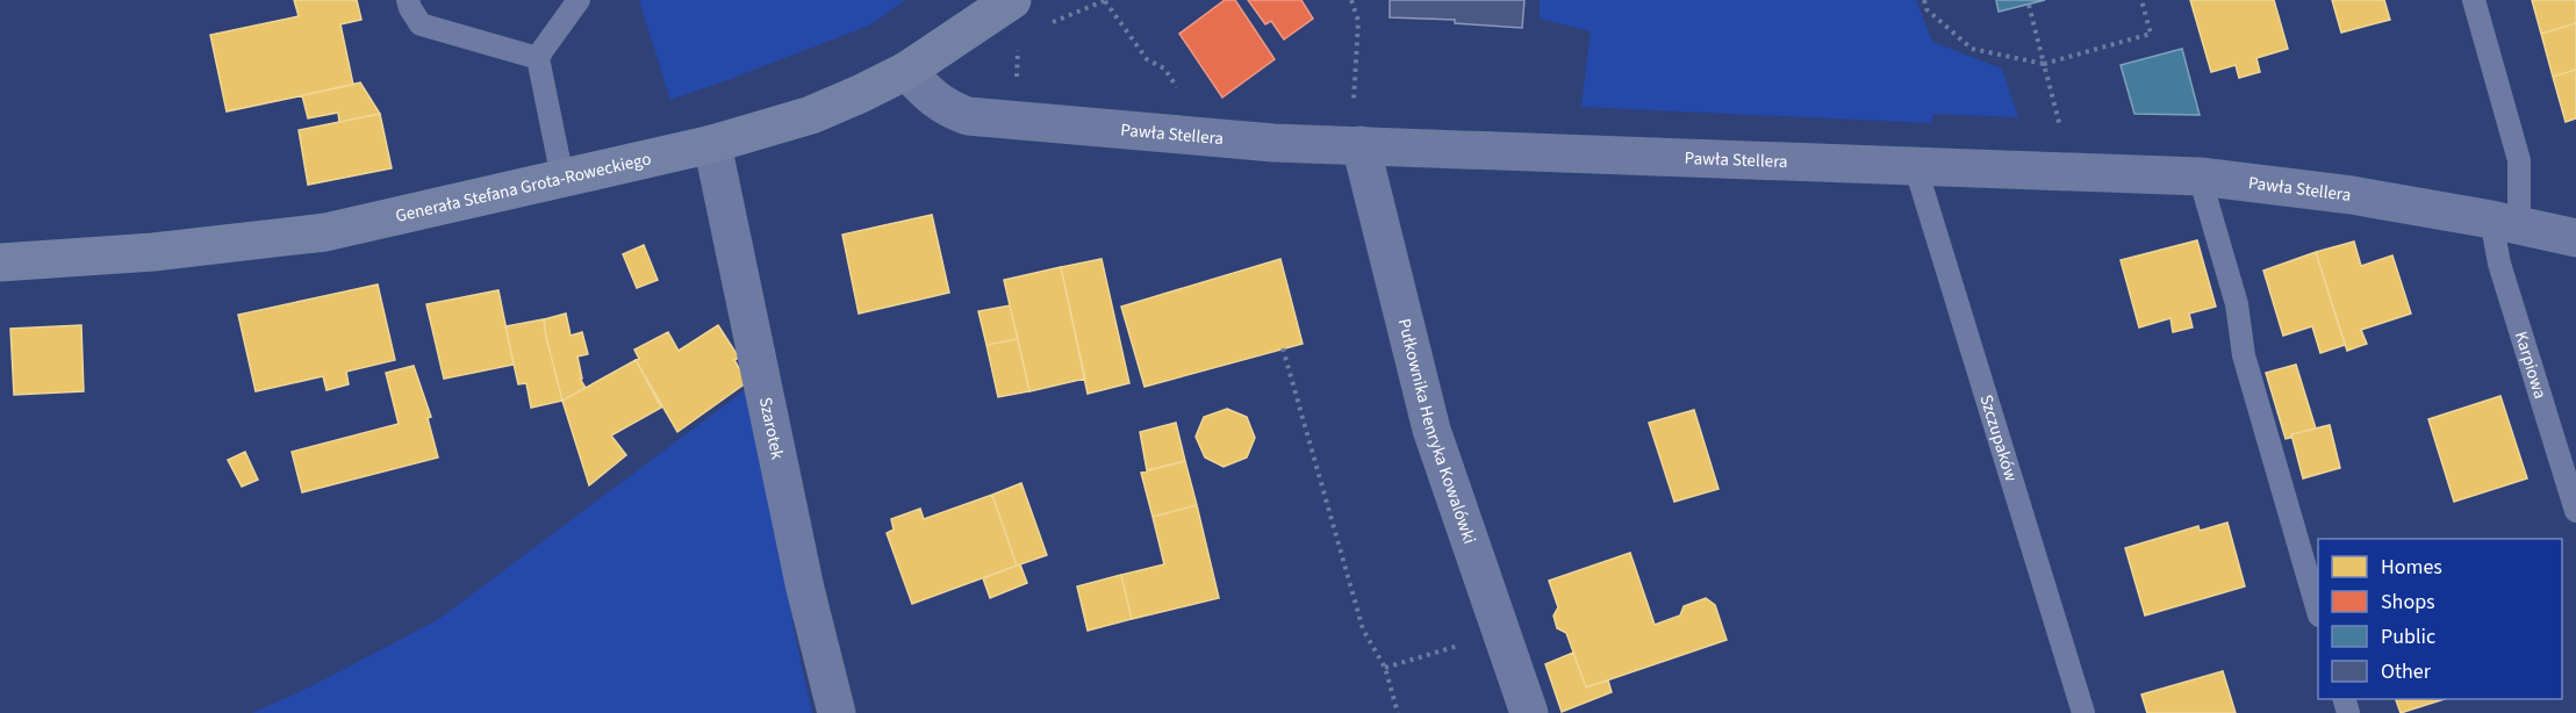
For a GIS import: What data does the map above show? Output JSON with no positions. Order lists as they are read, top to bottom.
{
  "streets": {
    "street": [
      "Pawła Stellera",
      "Generała Stefana Grota-Roweckiego",
      "Szarotek",
      "Pułkownika Henryka Kowalówki"
    ],
    "lane": ["Karpiowa", "Szczupaków"]
  },
  "crossings": [
    ["Pawła Stellera", "Generała Stefana Grota-Roweckiego"],
    ["Pawła Stellera", "Karpiowa"],
    ["Pawła Stellera", "Pułkownika Henryka Kowalówki"],
    ["Pawła Stellera", "Szczupaków"],
    ["Generała Stefana Grota-Roweckiego", "Szarotek"]
  ],
  "legend": [
    "Homes",
    "Shops",
    "Public",
    "Other"
  ]
}
